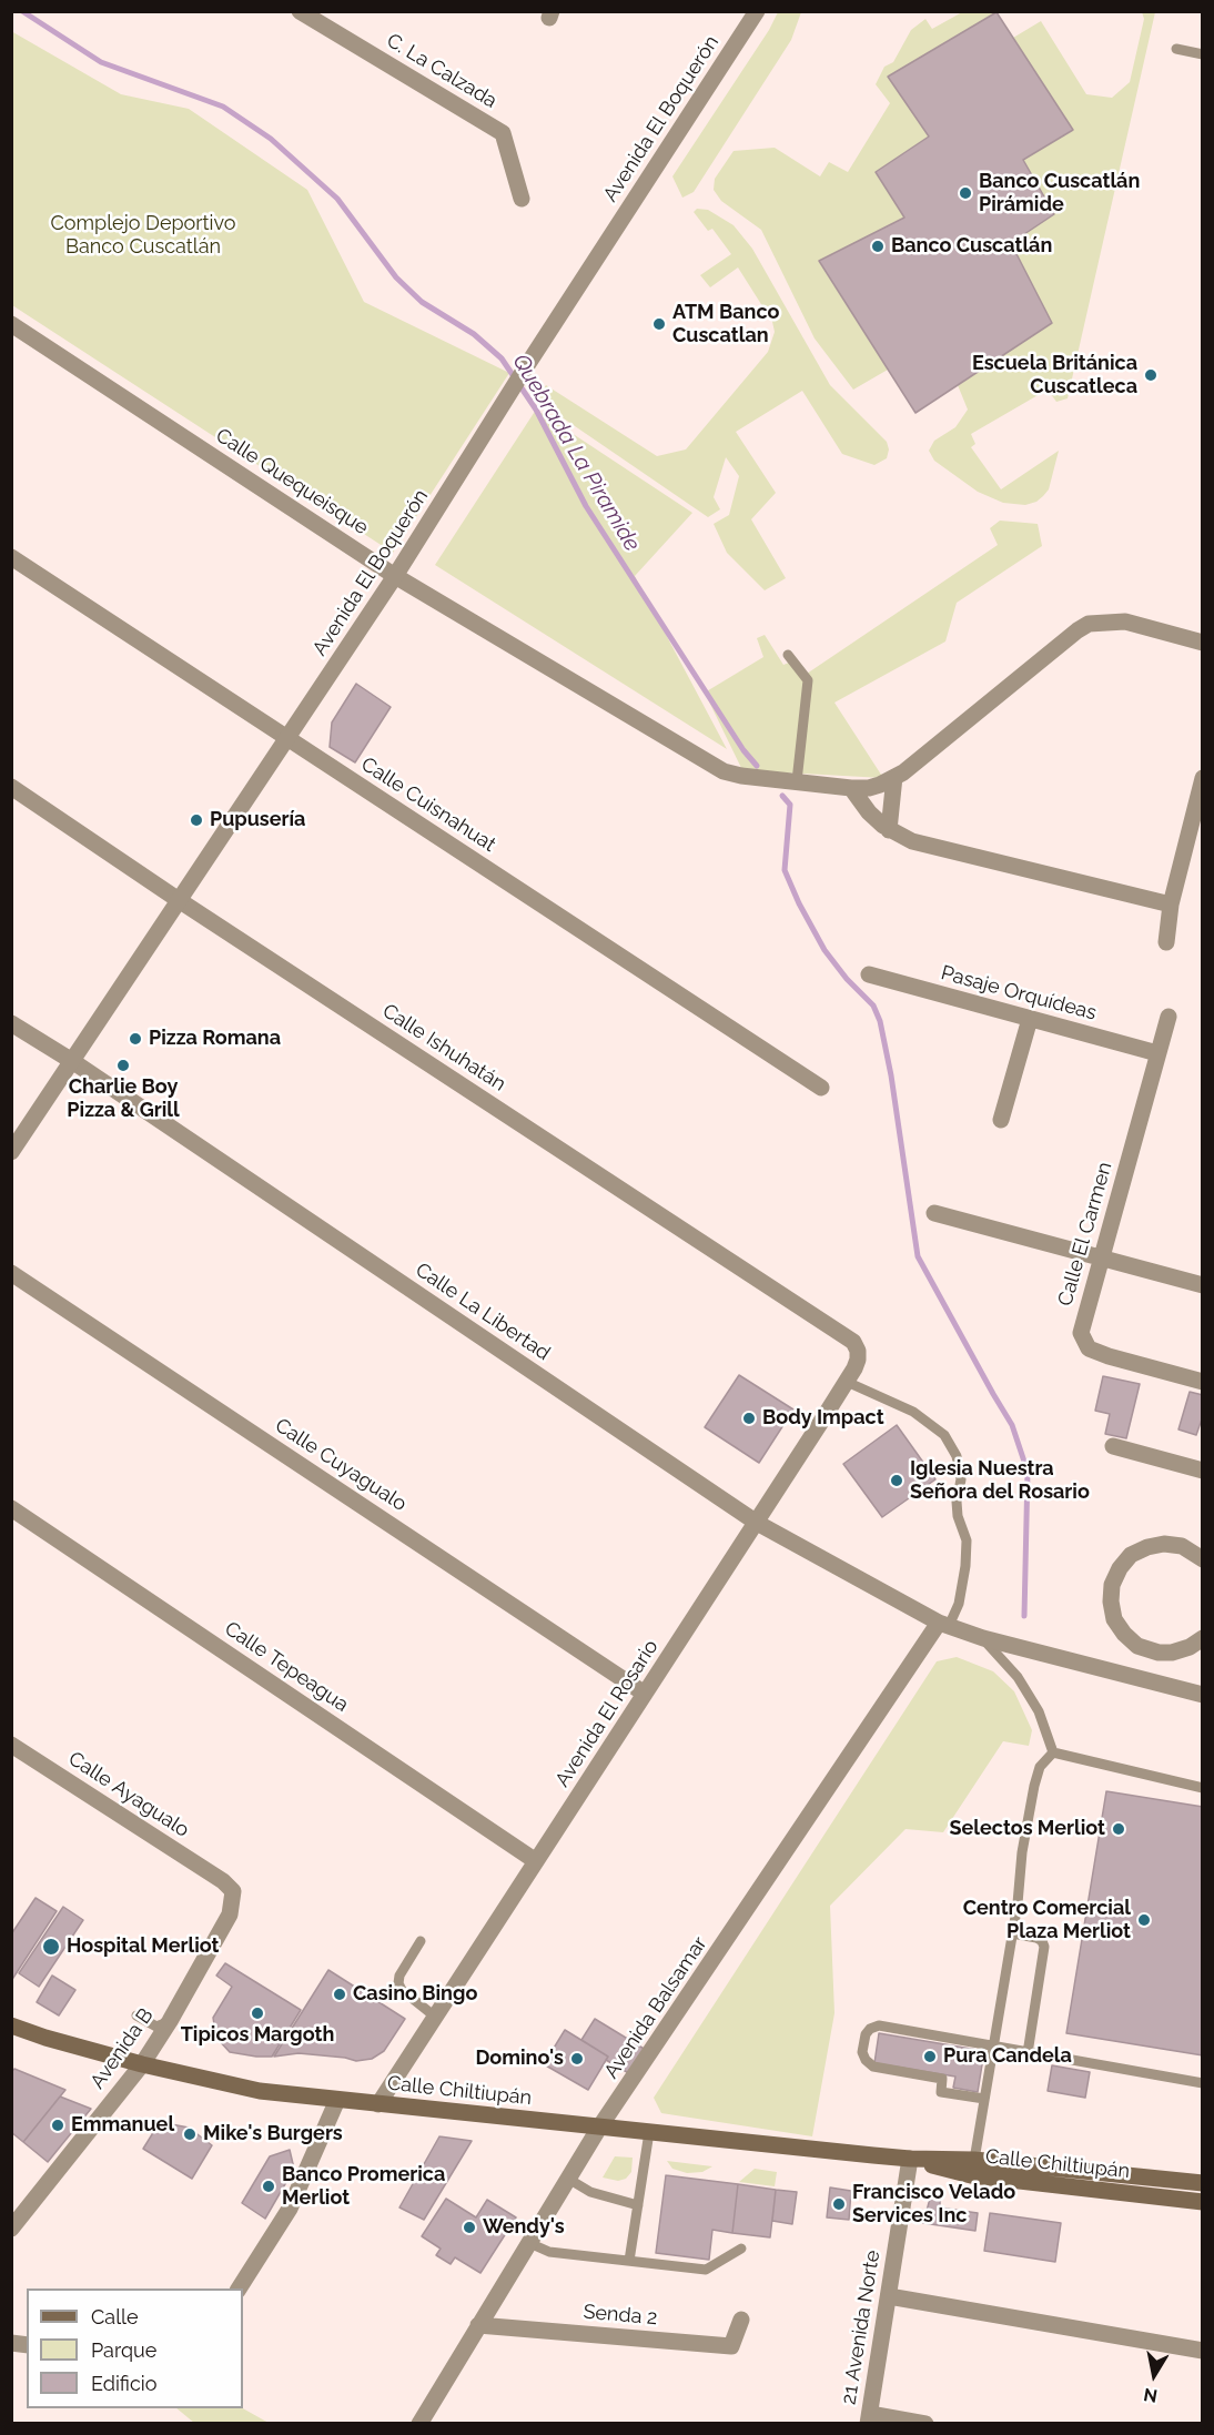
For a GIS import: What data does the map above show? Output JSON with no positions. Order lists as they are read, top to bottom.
{
  "streets": {
    "main road": ["Calle Chiltiupán"],
    "street": [
      "C. La Calzada",
      "Avenida El Boquerón",
      "Calle Quequeisque",
      "Calle Cuisnahuat",
      "Pasaje Orquídeas",
      "Calle Ishuhatán",
      "Calle El Carmen",
      "Calle La Libertad",
      "Calle Cuyagualo",
      "Calle Tepeagua",
      "Avenida El Rosario",
      "Calle Ayagualo",
      "Avenida Balsamar",
      "Avenida B",
      "Senda 2",
      "21 Avenida Norte"
    ]
  },
  "crossings": [
    ["Avenida El Boquerón", "Calle Quequeisque"],
    ["Avenida El Boquerón", "Calle Cuisnahuat"],
    ["Avenida El Boquerón", "Calle Ishuhatán"],
    ["Avenida El Boquerón", "Calle La Libertad"],
    ["Pasaje Orquídeas", "Calle El Carmen"],
    ["Calle Ishuhatán", "Avenida El Rosario"],
    ["Calle La Libertad", "Avenida El Rosario"],
    ["Calle La Libertad", "Avenida Balsamar"],
    ["Calle Cuyagualo", "Avenida El Rosario"],
    ["Calle Tepeagua", "Avenida El Rosario"],
    ["Avenida El Rosario", "Calle Chiltiupán"],
    ["Calle Ayagualo", "Avenida B"],
    ["Avenida Balsamar", "Calle Chiltiupán"],
    ["Avenida Balsamar", "Senda 2"],
    ["Avenida B", "Calle Chiltiupán"],
    ["Calle Chiltiupán", "21 Avenida Norte"]
  ],
  "water": ["Quebrada La Piramide"],
  "parks": ["Complejo Deportivo Banco Cuscatlán"],
  "places": [
    "Banco Cuscatlán Pirámide",
    "Banco Cuscatlán",
    "ATM Banco Cuscatlan",
    "Escuela Británica Cuscatleca",
    "Pupusería",
    "Pizza Romana",
    "Charlie Boy Pizza & Grill",
    "Body Impact",
    "Iglesia Nuestra Señora del Rosario",
    "Selectos Merliot",
    "Centro Comercial Plaza Merliot",
    "Hospital Merliot",
    "Casino Bingo",
    "Tipicos Margoth",
    "Pura Candela",
    "Domino's",
    "Emmanuel",
    "Mike's Burgers",
    "Banco Promerica Merliot",
    "Francisco Velado Services Inc",
    "Wendy's"
  ],
  "legend": ["Calle", "Parque", "Edificio"],
  "north": "bottom"
}
